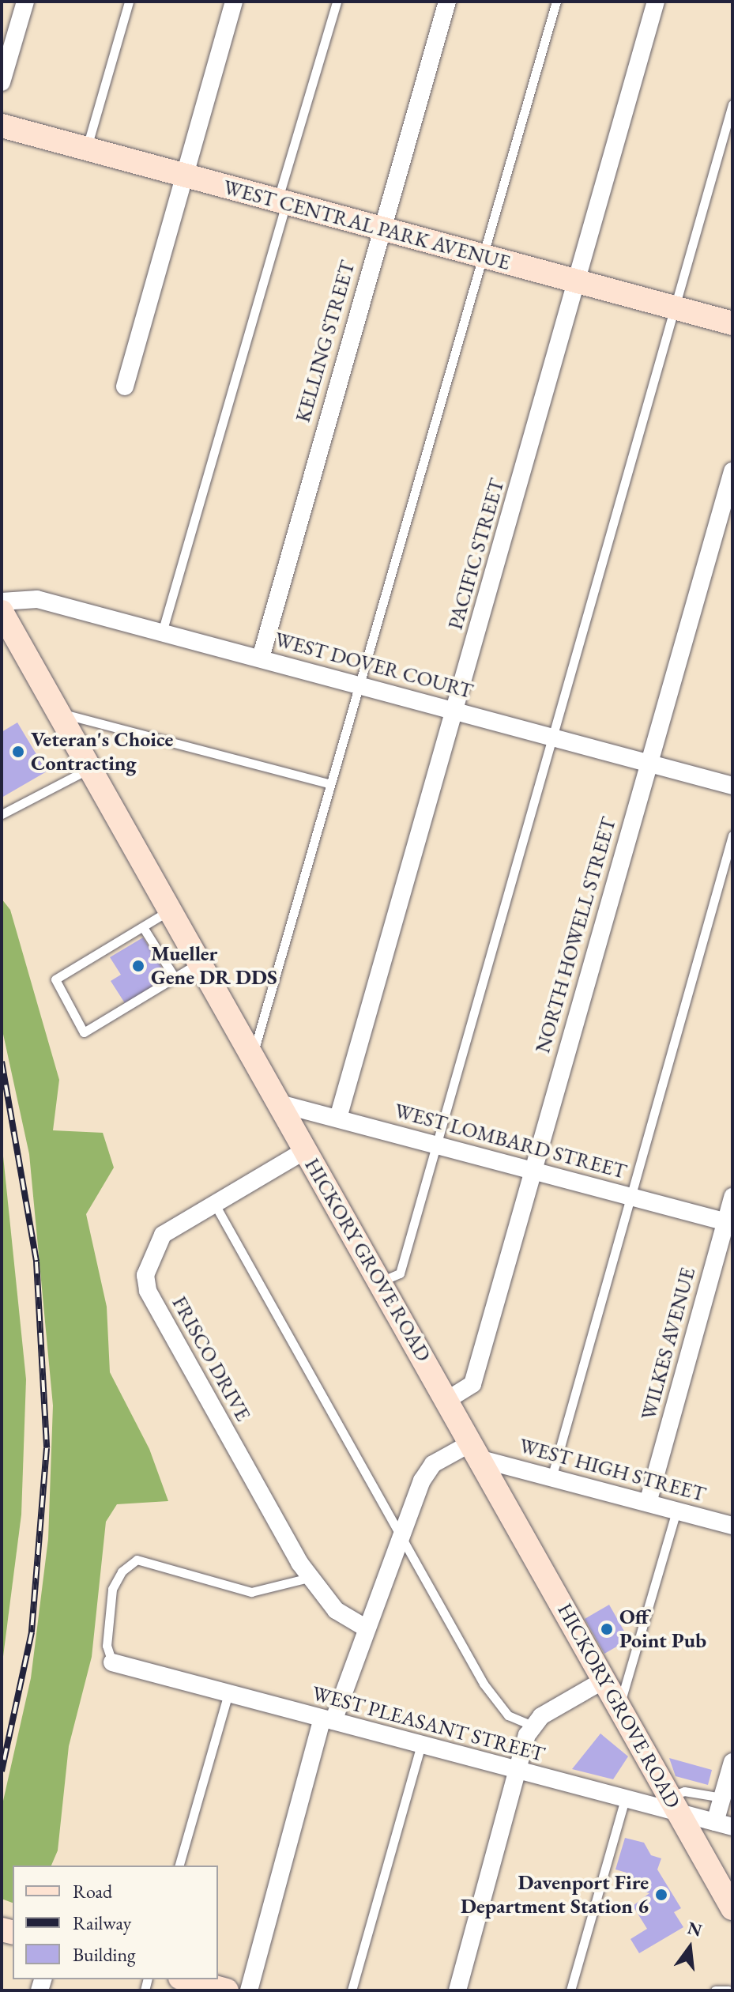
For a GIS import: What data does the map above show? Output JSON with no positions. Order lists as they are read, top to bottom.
{
  "streets": {
    "main road": ["WEST CENTRAL PARK AVENUE", "HICKORY GROVE ROAD"],
    "street": [
      "KELLING STREET",
      "PACIFIC STREET",
      "WEST DOVER COURT",
      "NORTH HOWELL STREET",
      "WEST LOMBARD STREET",
      "WILKES AVENUE",
      "FRISCO DRIVE",
      "WEST HIGH STREET",
      "WEST PLEASANT STREET"
    ]
  },
  "crossings": [
    ["WEST CENTRAL PARK AVENUE", "KELLING STREET"],
    ["WEST CENTRAL PARK AVENUE", "PACIFIC STREET"],
    ["KELLING STREET", "WEST DOVER COURT"],
    ["PACIFIC STREET", "WEST DOVER COURT"],
    ["PACIFIC STREET", "WEST LOMBARD STREET"],
    ["WEST DOVER COURT", "NORTH HOWELL STREET"],
    ["NORTH HOWELL STREET", "WEST LOMBARD STREET"],
    ["NORTH HOWELL STREET", "HICKORY GROVE ROAD"],
    ["WEST LOMBARD STREET", "HICKORY GROVE ROAD"],
    ["WEST LOMBARD STREET", "WILKES AVENUE"],
    ["HICKORY GROVE ROAD", "FRISCO DRIVE"],
    ["HICKORY GROVE ROAD", "WEST HIGH STREET"],
    ["HICKORY GROVE ROAD", "WEST PLEASANT STREET"],
    ["WILKES AVENUE", "WEST HIGH STREET"]
  ],
  "places": [
    "Veteran's Choice Contracting",
    "Mueller Gene DR DDS",
    "Off Point Pub",
    "Davenport Fire Department Station 6"
  ],
  "legend": ["Road", "Railway", "Building"],
  "north": "top"
}
